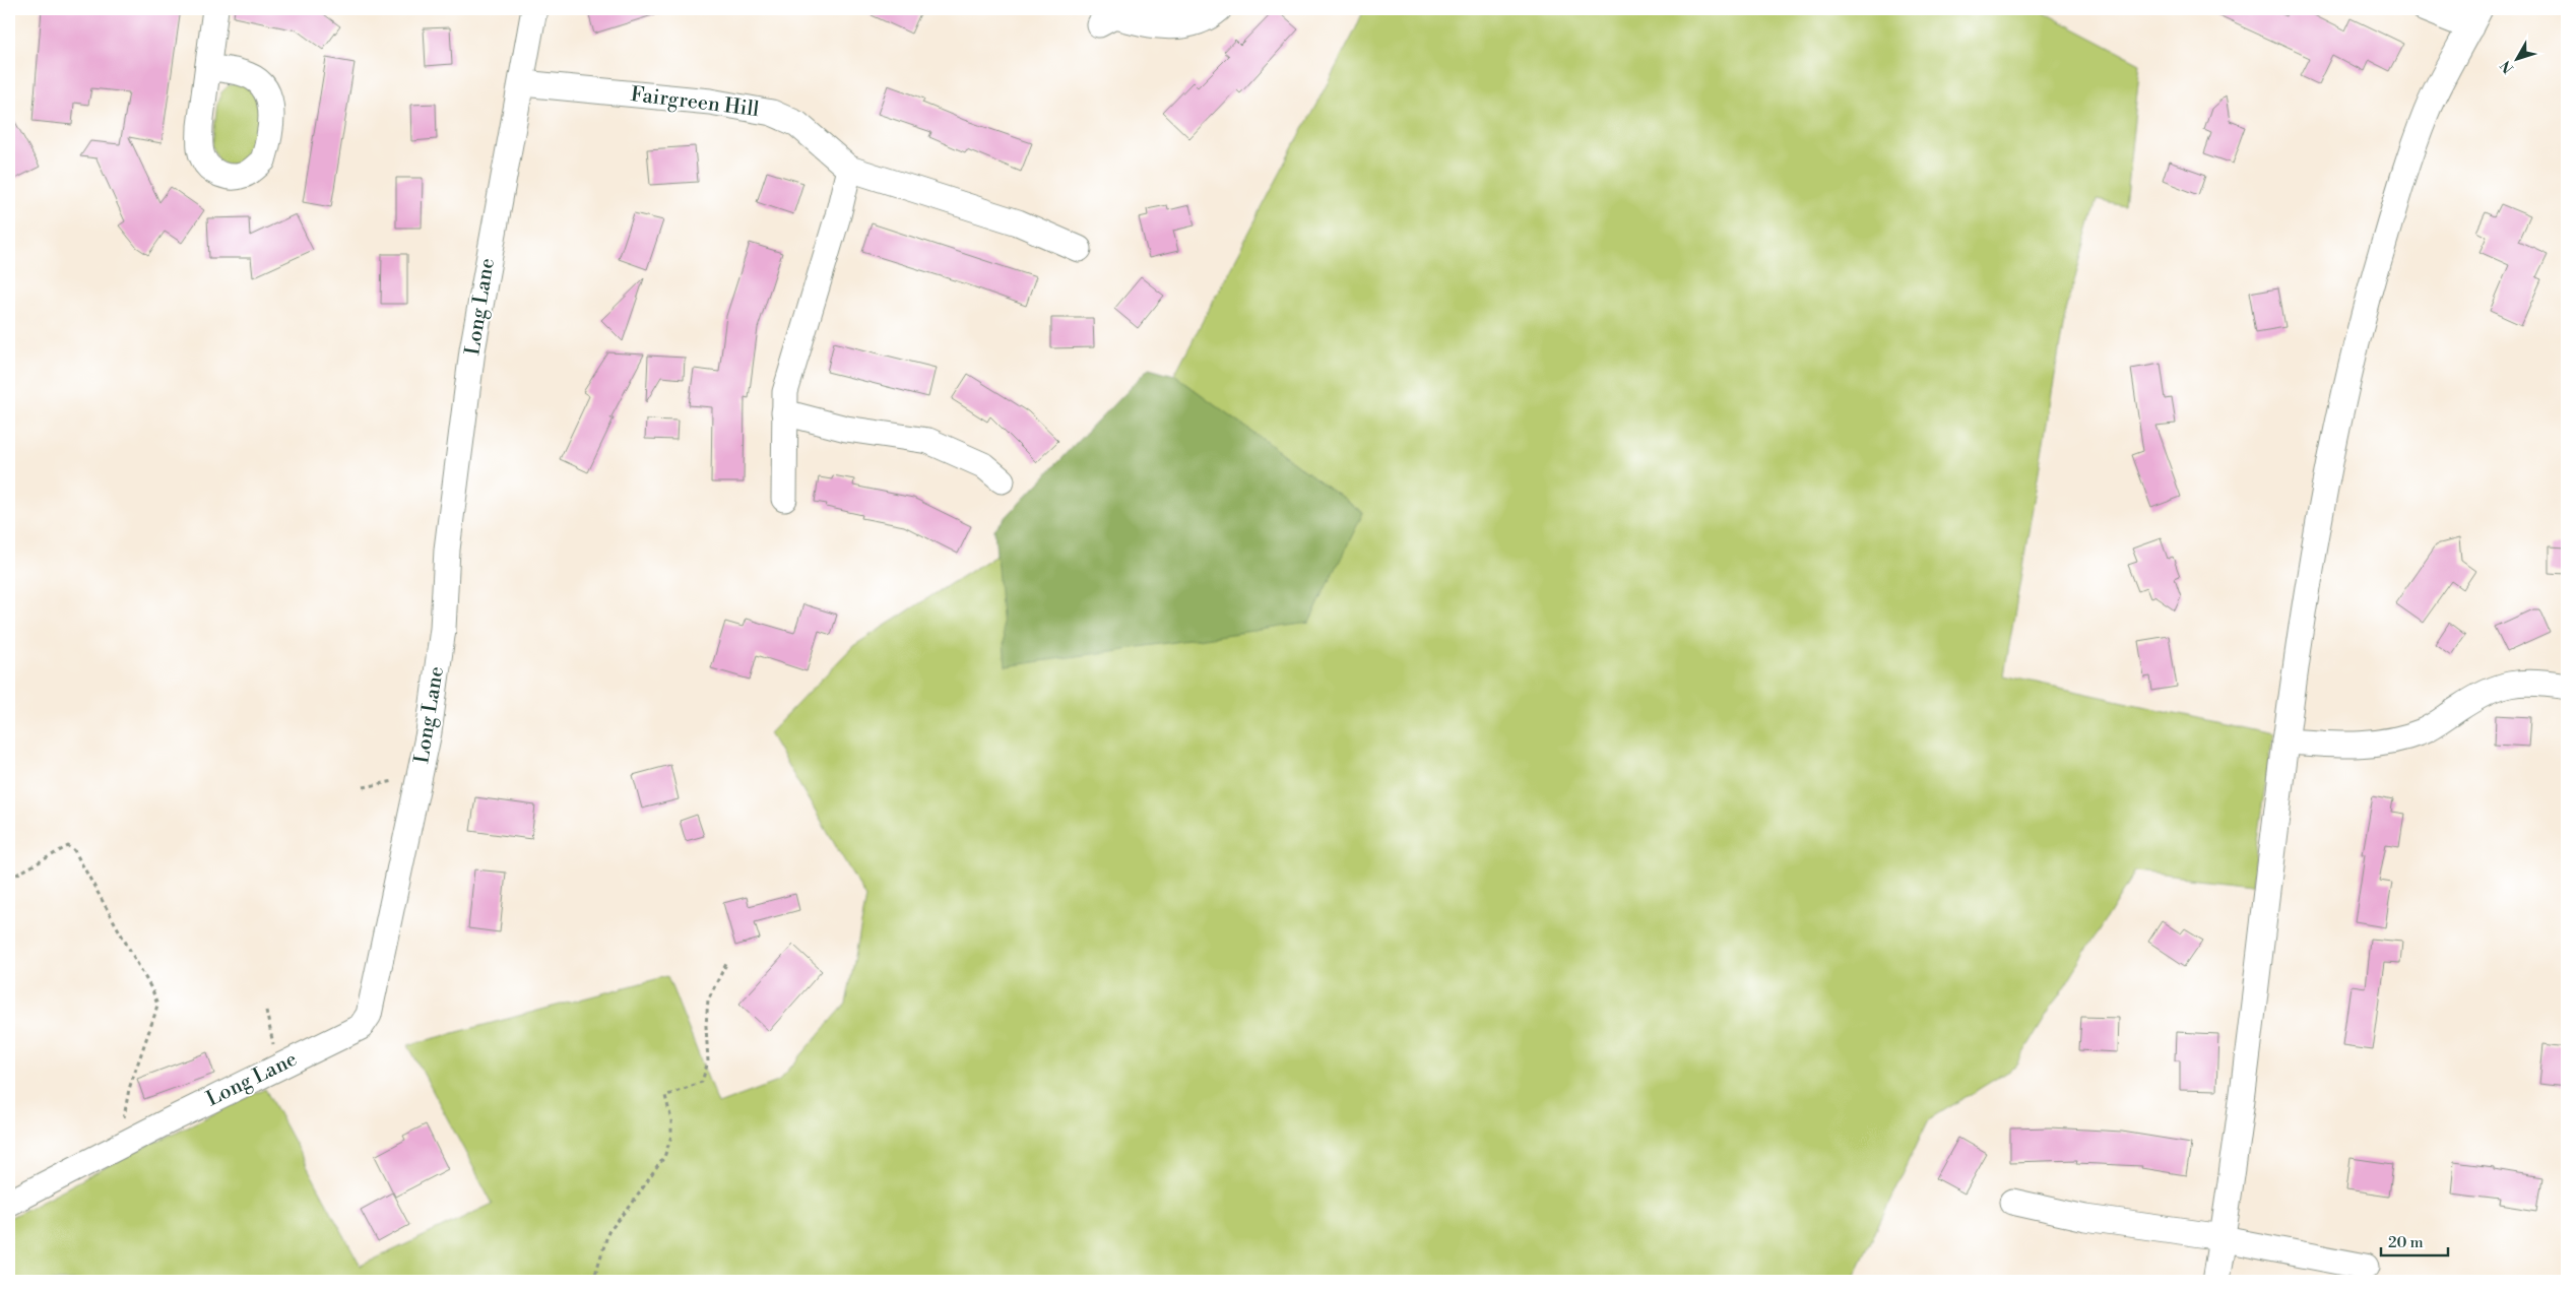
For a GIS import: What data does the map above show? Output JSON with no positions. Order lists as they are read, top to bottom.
{
  "streets": {
    "street": ["Fairgreen Hill", "Long Lane"]
  },
  "crossings": [
    ["Fairgreen Hill", "Long Lane"]
  ],
  "scale_bar": "20 m",
  "north": "bottom left"
}
